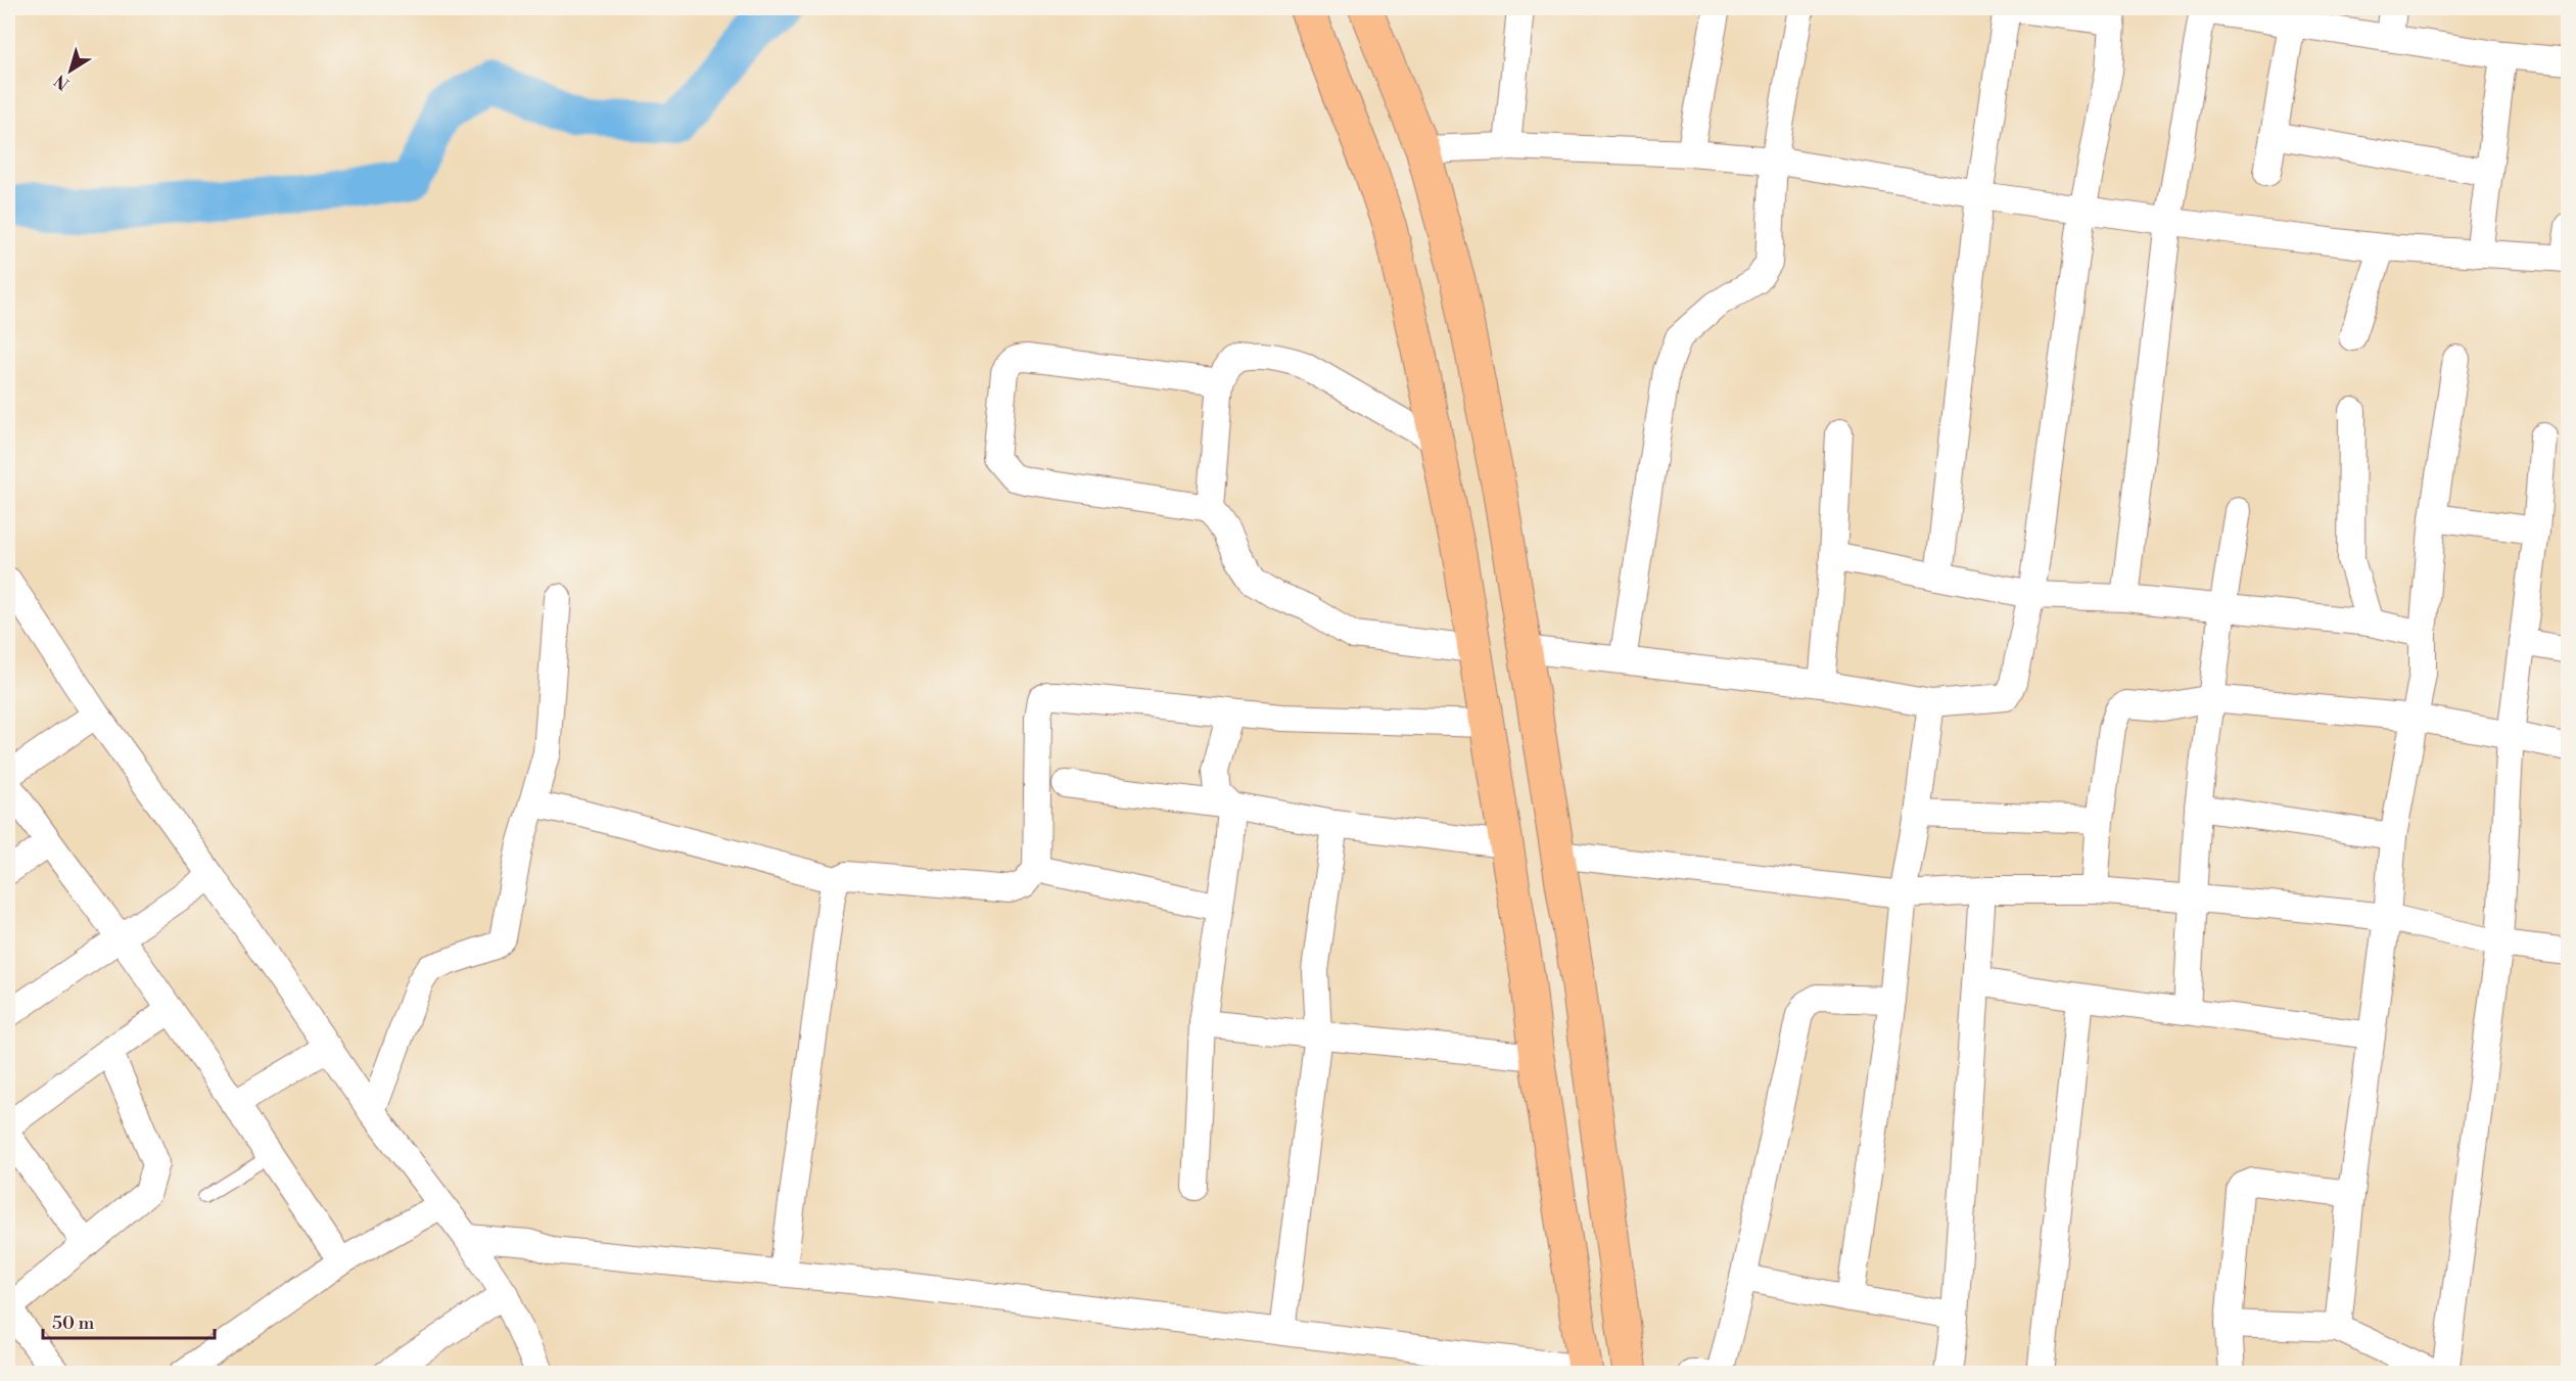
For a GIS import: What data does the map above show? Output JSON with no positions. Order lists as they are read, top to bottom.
{
  "scale_bar": "50 m",
  "north": "bottom left"
}
